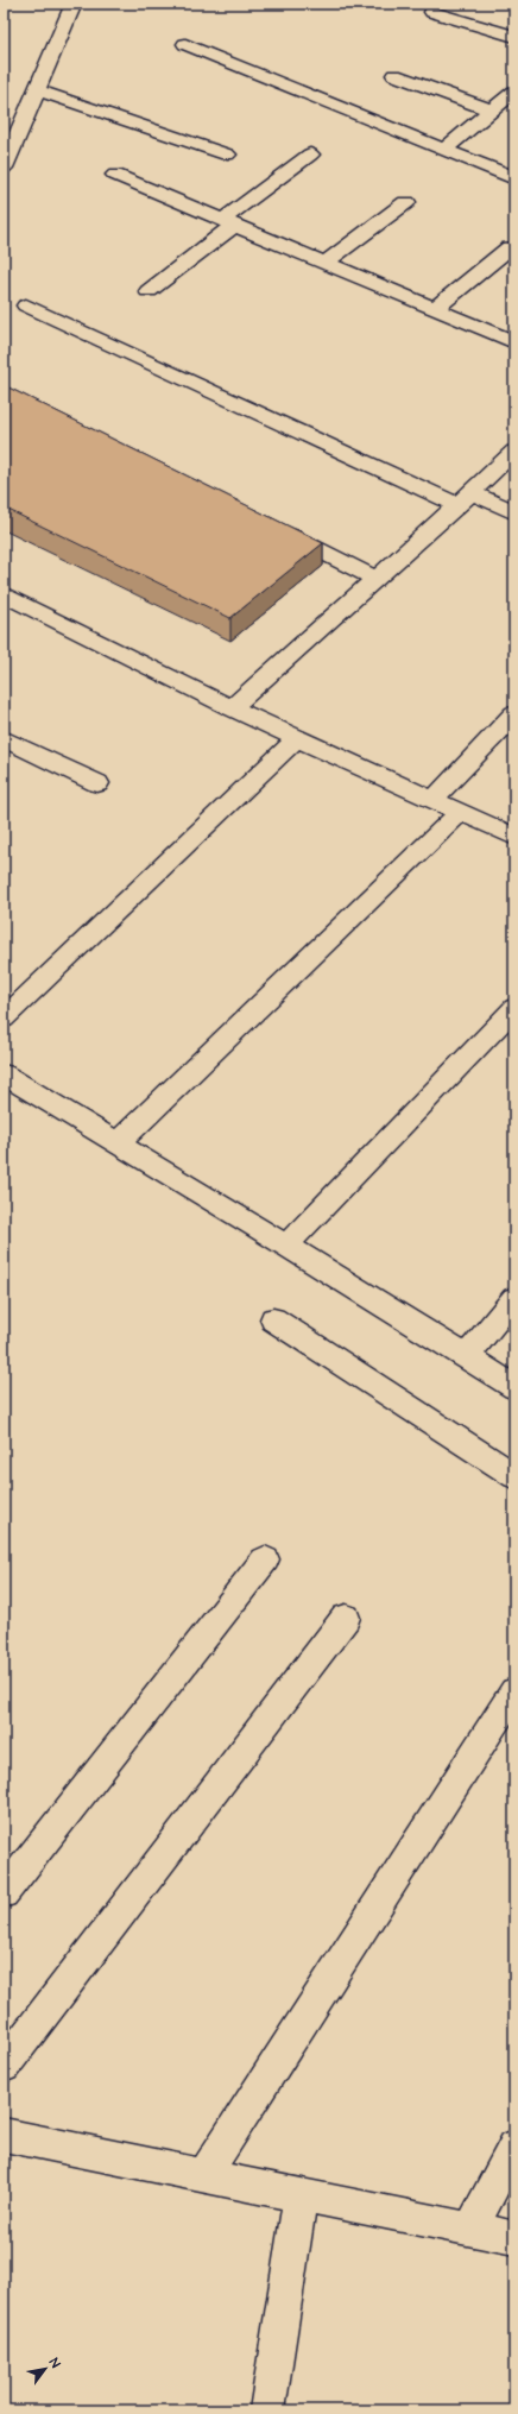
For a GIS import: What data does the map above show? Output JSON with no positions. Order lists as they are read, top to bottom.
{
  "north": "top right"
}
